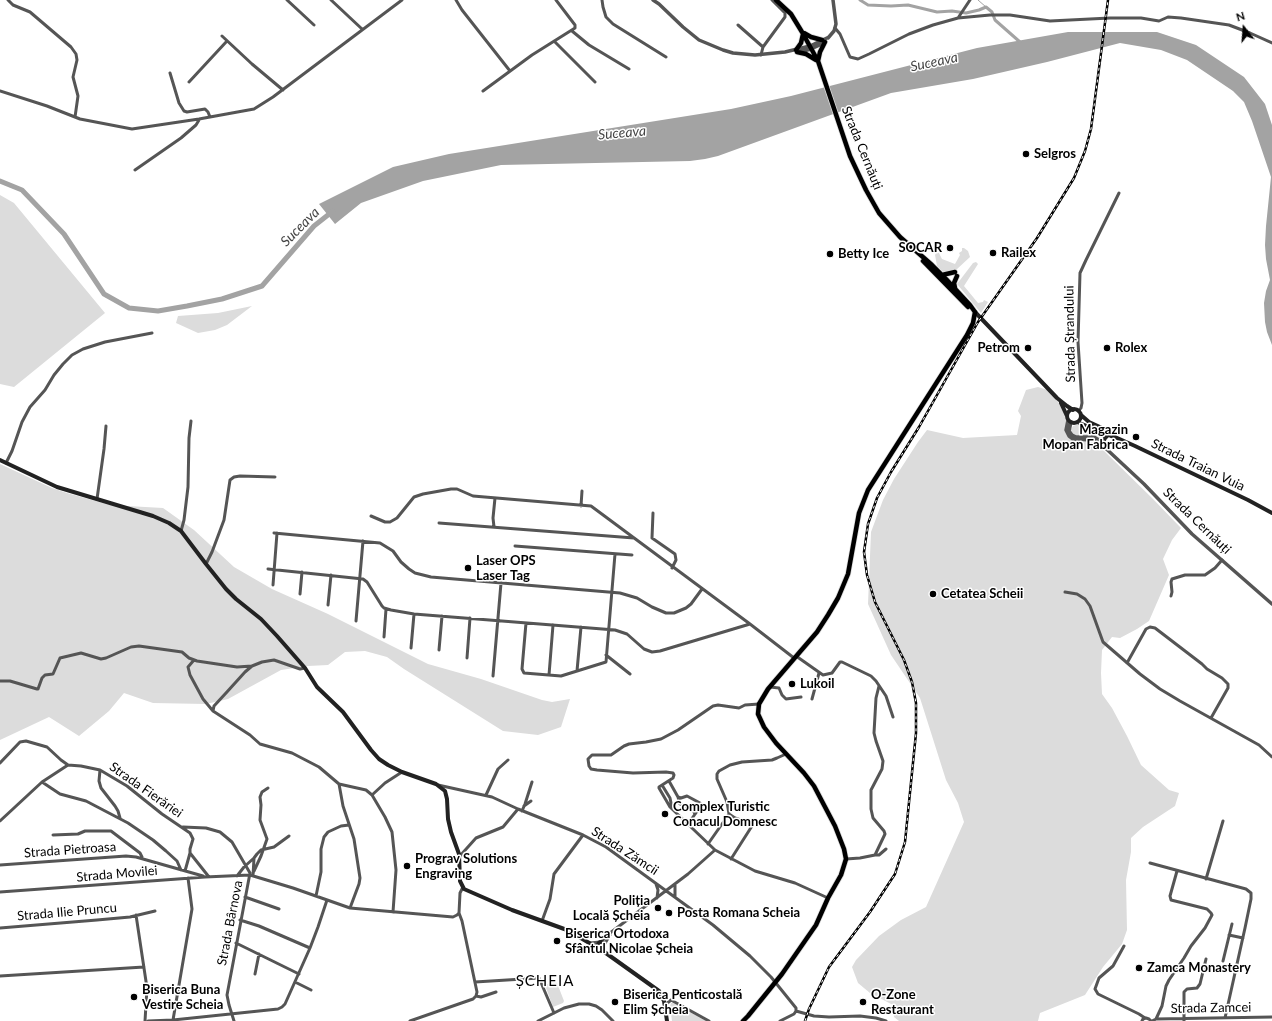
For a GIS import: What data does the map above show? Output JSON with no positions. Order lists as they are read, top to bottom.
{
  "streets": {
    "main road": ["Strada Cernăuți", "Strada Traian Vuia", "Strada Zămcii"],
    "street": [
      "Strada Ștrandului",
      "Strada Fierăriei",
      "Strada Pietroasa",
      "Strada Movilei",
      "Strada Ilie Pruncu",
      "Strada Bârnova",
      "Strada Zamcei"
    ]
  },
  "crossings": [
    ["Strada Cernăuți", "Strada Ștrandului"],
    ["Strada Cernăuți", "Strada Traian Vuia"],
    ["Strada Ștrandului", "Strada Traian Vuia"],
    ["Strada Pietroasa", "Strada Movilei"],
    ["Strada Movilei", "Strada Bârnova"]
  ],
  "districts": ["ȘCHEIA"],
  "water": ["Suceava"],
  "places": [
    "Selgros",
    "SOCAR",
    "Railex",
    "Betty Ice",
    "Petrom",
    "Rolex",
    "Magazin Mopan Fabrica",
    "Laser OPS Laser Tag",
    "Cetatea Scheii",
    "Lukoil",
    "Complex Turistic Conacul Domnesc",
    "Prograv Solutions Engraving",
    "Poliția Locală Șcheia",
    "Posta Romana Scheia",
    "Biserica Ortodoxa Sfântul Nicolae Șcheia",
    "Zamca Monastery",
    "Biserica Buna Vestire Scheia",
    "Biserica Penticostală Elim Șcheia",
    "O-Zone Restaurant"
  ],
  "north": "top"
}
